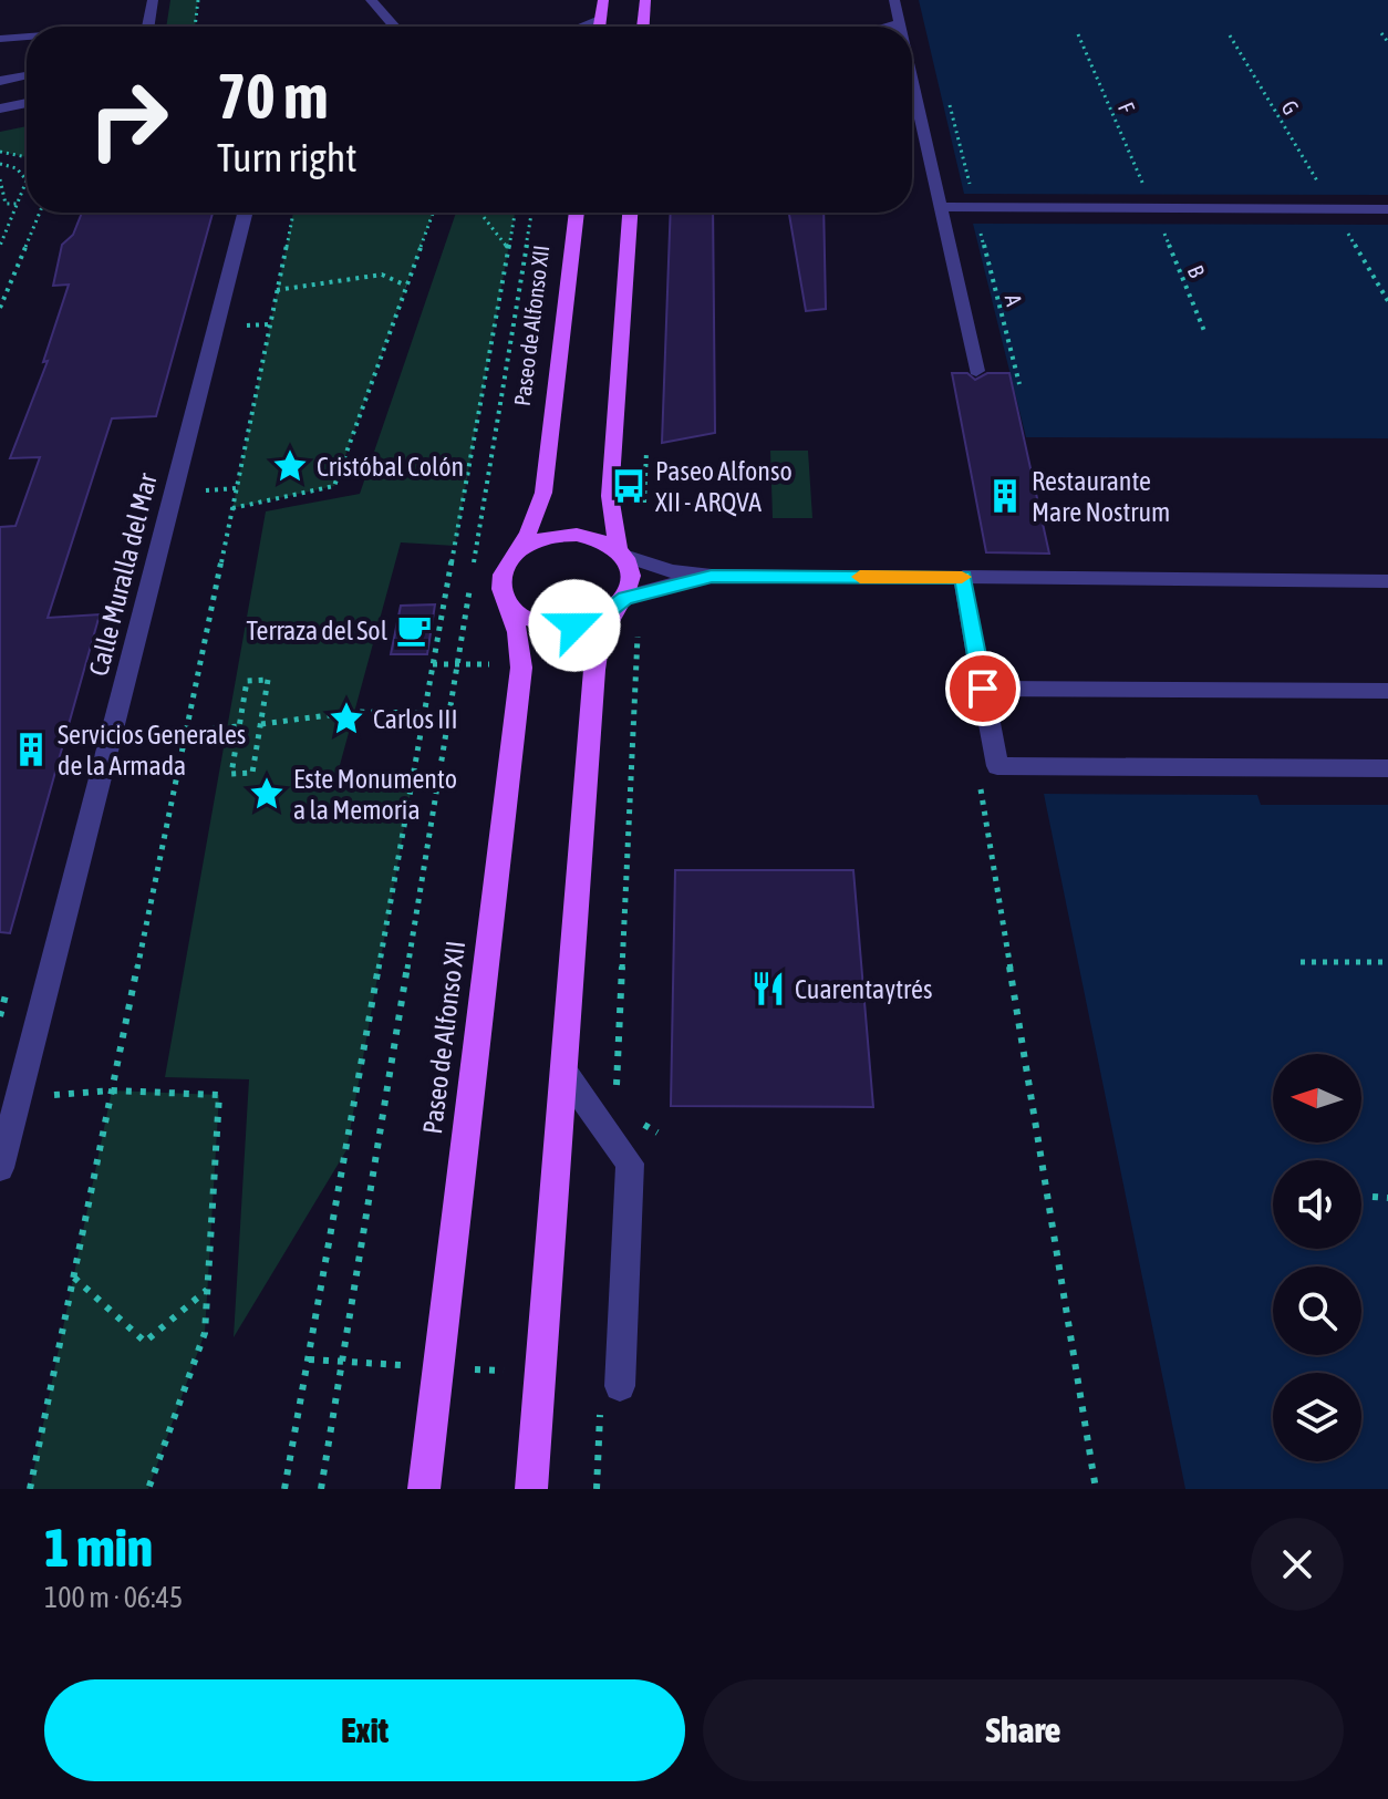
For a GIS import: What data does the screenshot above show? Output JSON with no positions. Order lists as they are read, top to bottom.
{
  "streets": {
    "main road": ["Paseo de Alfonso XII"],
    "street": ["Calle Muralla del Mar"],
    "path": [
      "F",
      "G",
      "B",
      "A"
    ]
  },
  "places": {
    "place": ["Cristóbal Colón", "Carlos III", "Este Monumento a la Memoria"],
    "bus stop": ["Paseo Alfonso XII - ARQVA"],
    "building": ["Restaurante Mare Nostrum", "Servicios Generales de la Armada"],
    "cafe": ["Terraza del Sol"],
    "restaurant": ["Cuarentaytrés"]
  },
  "north": "left",
  "page": {
    "turn": ["70 m", "Turn right"],
    "heading": ["1 min", "100 m · 06:45"],
    "buttons": ["Exit", "Share"]
  }
}
